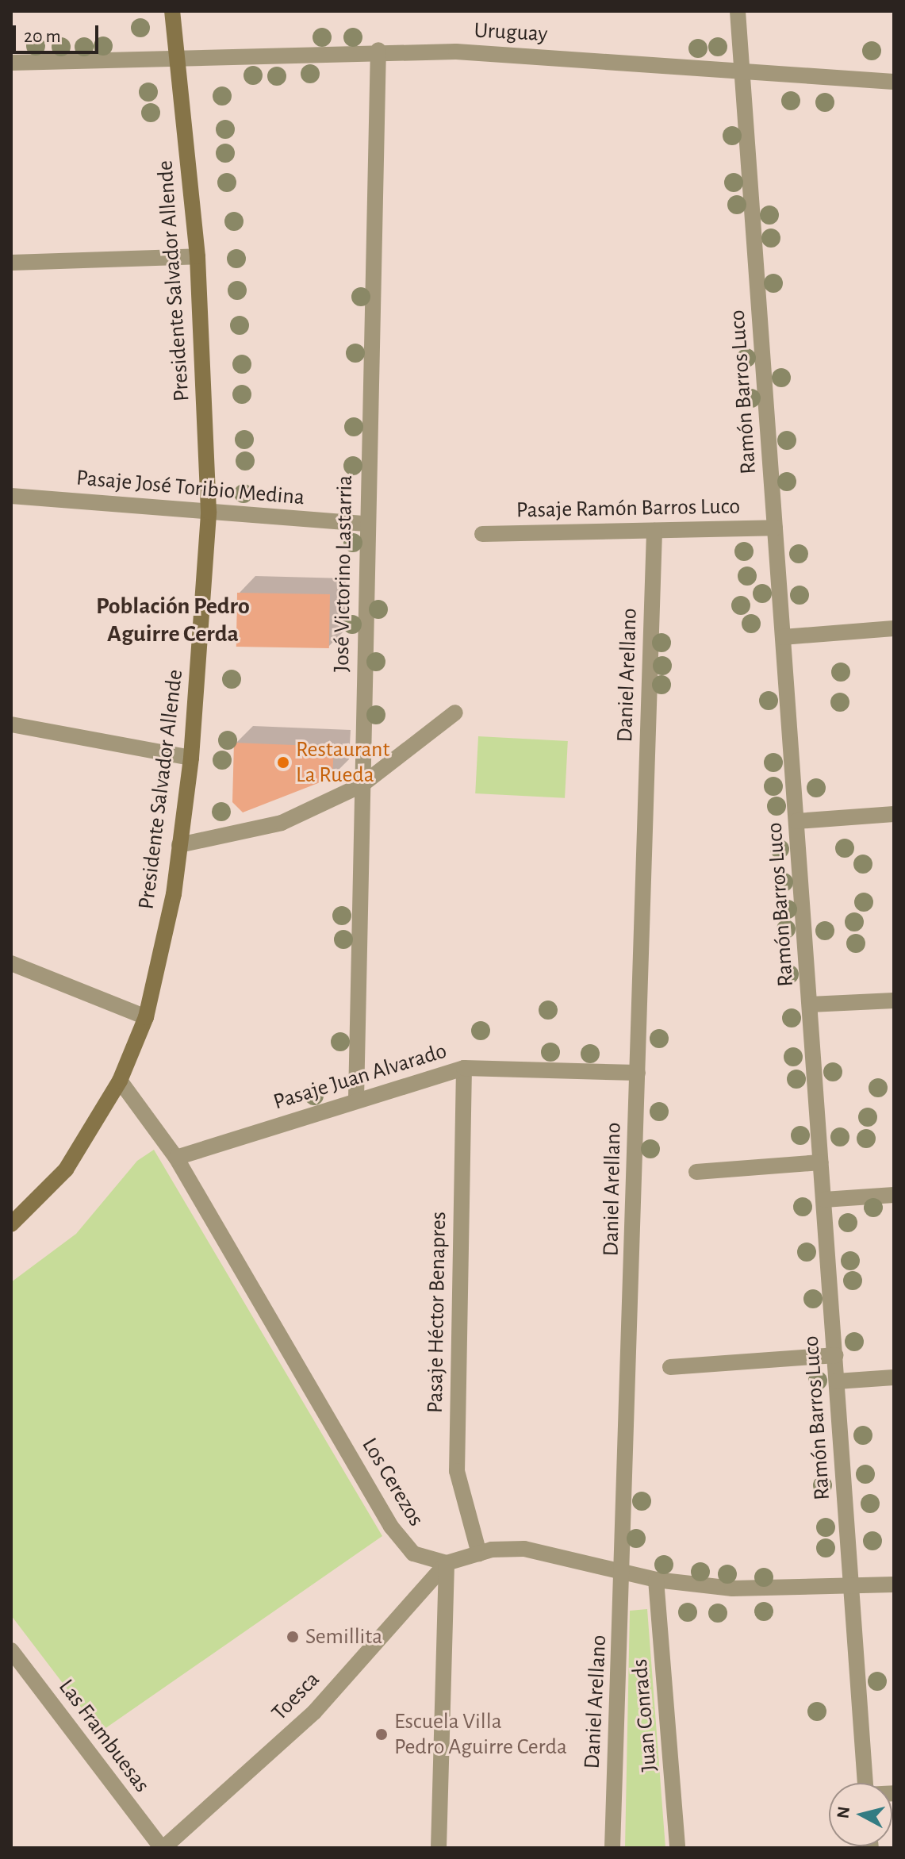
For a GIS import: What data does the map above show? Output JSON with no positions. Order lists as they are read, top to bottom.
{
  "streets": {
    "main road": ["Presidente Salvador Allende"],
    "street": [
      "Uruguay",
      "Ramón Barros Luco",
      "Pasaje José Toribio Medina",
      "Pasaje Ramón Barros Luco",
      "José Victorino Lastarria",
      "Daniel Arellano",
      "Pasaje Juan Alvarado",
      "Pasaje Héctor Benapres",
      "Los Cerezos",
      "Toesca",
      "Juan Conrads",
      "Las Frambuesas"
    ]
  },
  "crossings": [
    ["Uruguay", "Presidente Salvador Allende"],
    ["Uruguay", "Ramón Barros Luco"],
    ["Uruguay", "José Victorino Lastarria"],
    ["Presidente Salvador Allende", "Pasaje José Toribio Medina"],
    ["Presidente Salvador Allende", "Los Cerezos"],
    ["Ramón Barros Luco", "Pasaje Ramón Barros Luco"],
    ["Pasaje José Toribio Medina", "José Victorino Lastarria"],
    ["Pasaje Ramón Barros Luco", "Daniel Arellano"],
    ["José Victorino Lastarria", "Pasaje Juan Alvarado"],
    ["Daniel Arellano", "Pasaje Juan Alvarado"],
    ["Pasaje Juan Alvarado", "Pasaje Héctor Benapres"],
    ["Pasaje Juan Alvarado", "Los Cerezos"],
    ["Los Cerezos", "Toesca"],
    ["Toesca", "Las Frambuesas"]
  ],
  "districts": ["Población Pedro Aguirre Cerda"],
  "places": ["Restaurant La Rueda", "Semillita", "Escuela Villa Pedro Aguirre Cerda"],
  "scale_bar": "20 m",
  "north": "left"
}
